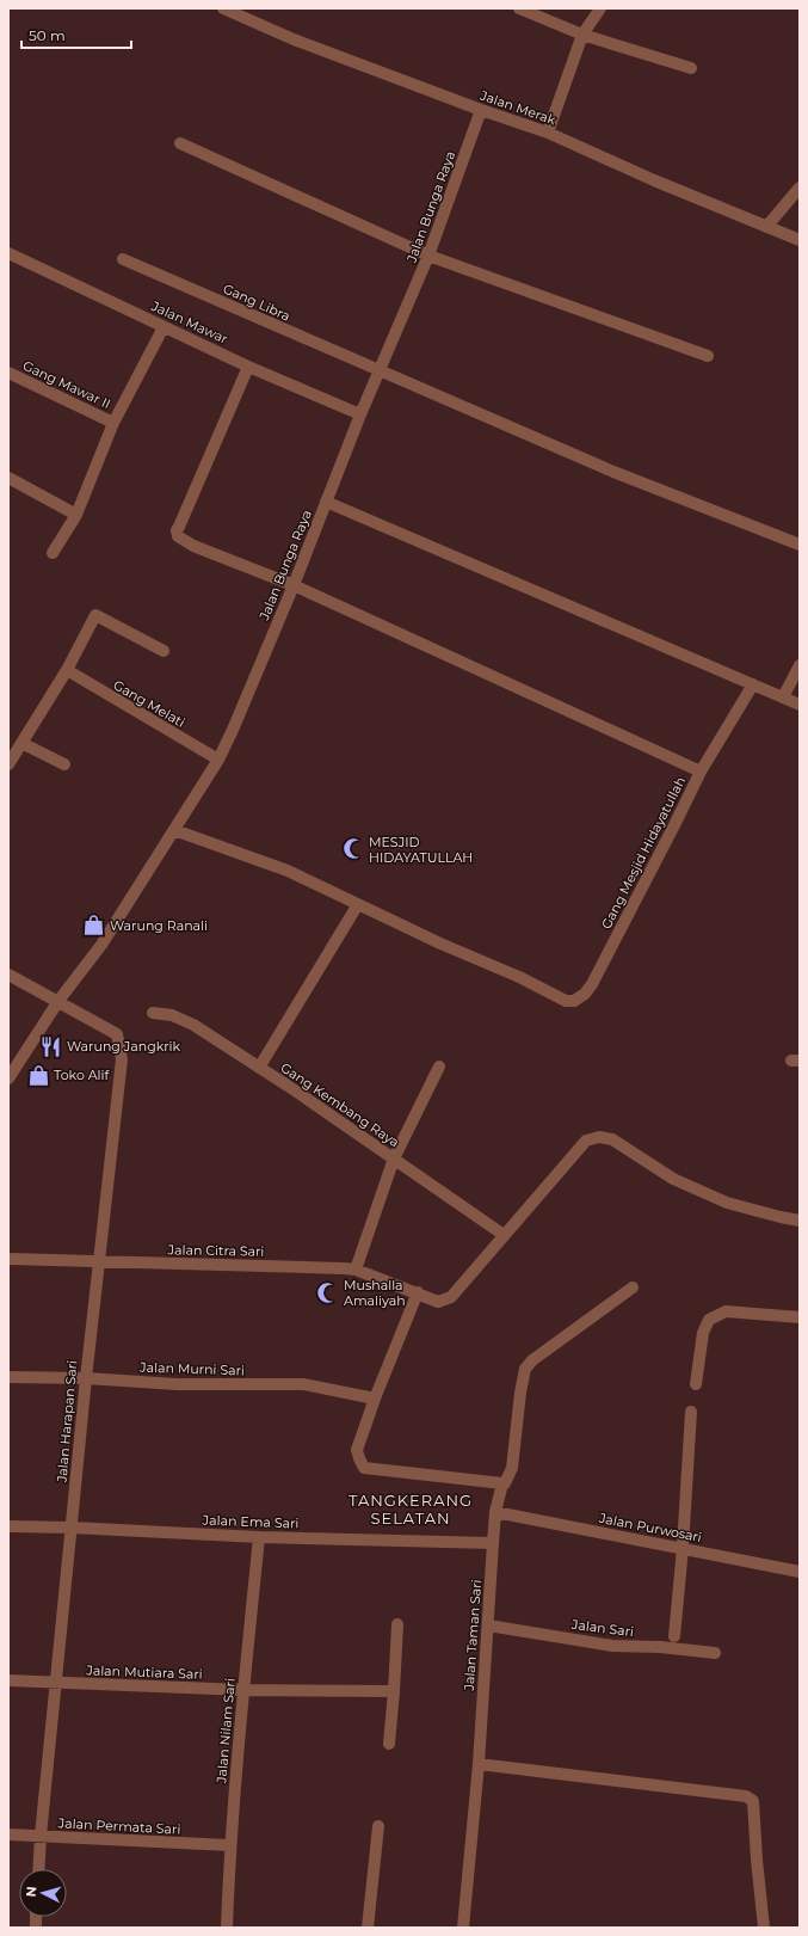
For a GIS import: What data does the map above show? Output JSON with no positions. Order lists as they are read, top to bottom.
{
  "streets": {
    "street": [
      "Jalan Merak",
      "Jalan Bunga Raya",
      "Gang Libra",
      "Jalan Mawar",
      "Gang Mawar II",
      "Gang Melati",
      "Gang Mesjid Hidayatullah",
      "Gang Kembang Raya",
      "Jalan Citra Sari",
      "Jalan Murni Sari",
      "Jalan Harapan Sari",
      "Jalan Ema Sari",
      "Jalan Purwosari",
      "Jalan Sari",
      "Jalan Taman Sari",
      "Jalan Mutiara Sari",
      "Jalan Nilam Sari",
      "Jalan Permata Sari"
    ]
  },
  "crossings": [
    ["Jalan Merak", "Jalan Bunga Raya"],
    ["Jalan Bunga Raya", "Gang Libra"],
    ["Jalan Bunga Raya", "Jalan Mawar"],
    ["Jalan Bunga Raya", "Gang Melati"],
    ["Jalan Bunga Raya", "Gang Mesjid Hidayatullah"],
    ["Jalan Bunga Raya", "Jalan Harapan Sari"],
    ["Jalan Mawar", "Gang Mesjid Hidayatullah"],
    ["Gang Kembang Raya", "Jalan Citra Sari"],
    ["Jalan Citra Sari", "Jalan Harapan Sari"],
    ["Jalan Murni Sari", "Jalan Harapan Sari"],
    ["Jalan Harapan Sari", "Jalan Ema Sari"],
    ["Jalan Harapan Sari", "Jalan Mutiara Sari"],
    ["Jalan Harapan Sari", "Jalan Permata Sari"],
    ["Jalan Ema Sari", "Jalan Taman Sari"],
    ["Jalan Ema Sari", "Jalan Nilam Sari"],
    ["Jalan Purwosari", "Jalan Taman Sari"],
    ["Jalan Sari", "Jalan Taman Sari"],
    ["Jalan Mutiara Sari", "Jalan Nilam Sari"],
    ["Jalan Nilam Sari", "Jalan Permata Sari"]
  ],
  "districts": ["TANGKERANG SELATAN"],
  "places": {
    "mosque": ["MESJID HIDAYATULLAH", "Mushalla Amaliyah"],
    "shop": ["Warung Ranali", "Toko Alif"],
    "restaurant": ["Warung Jangkrik"]
  },
  "scale_bar": "50 m",
  "north": "left"
}
